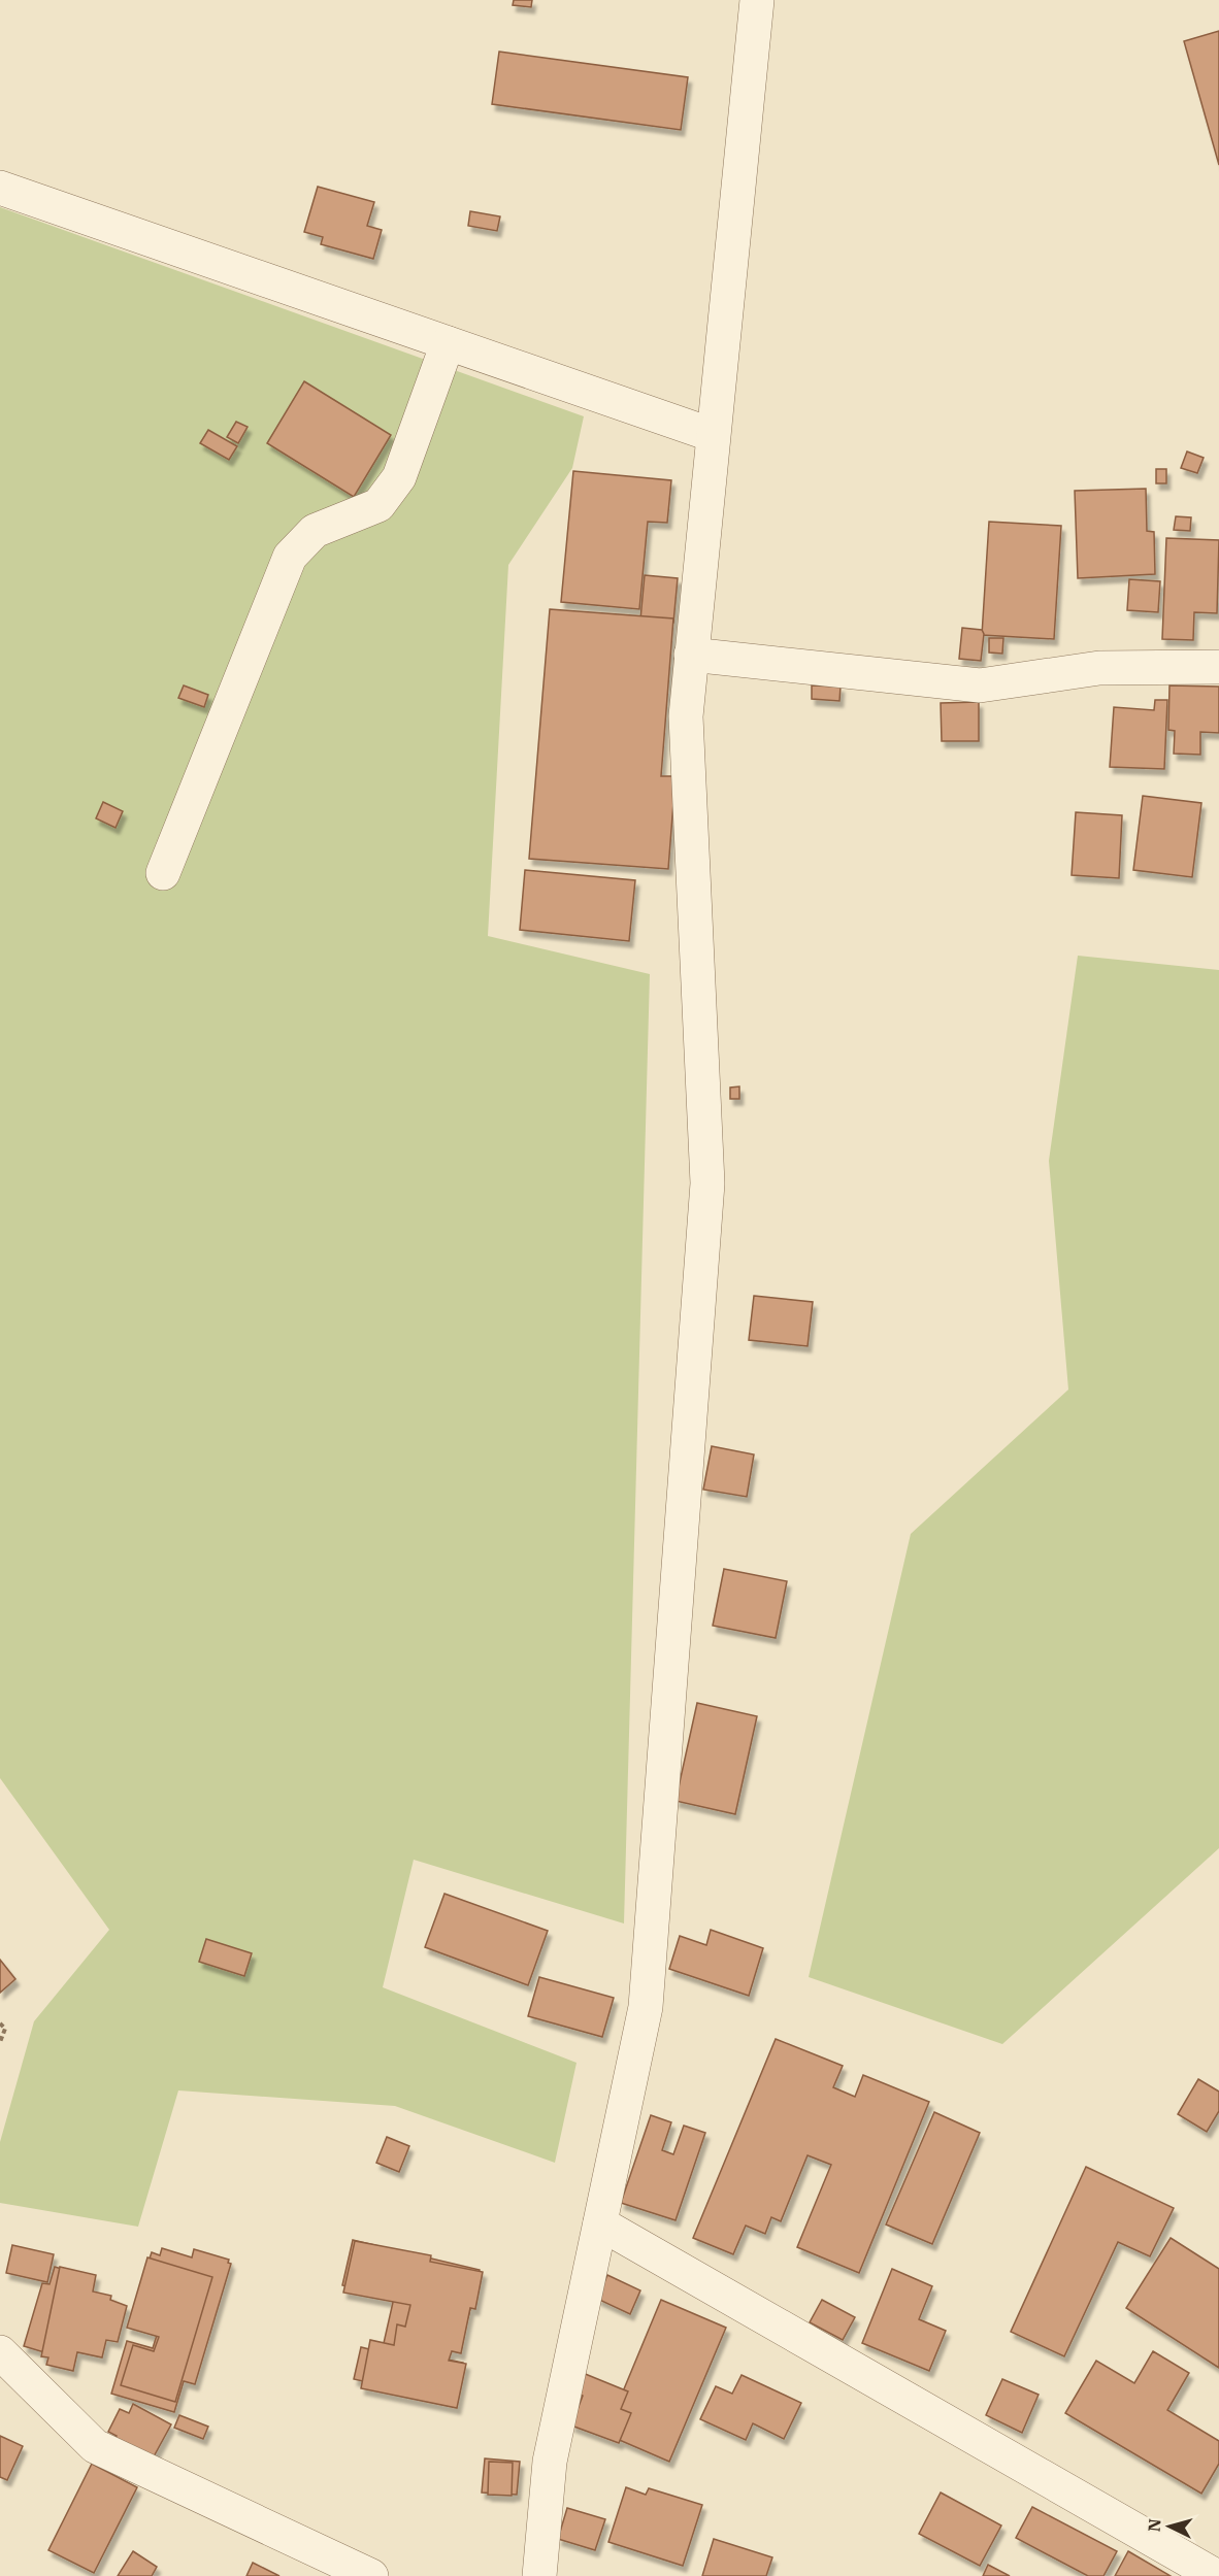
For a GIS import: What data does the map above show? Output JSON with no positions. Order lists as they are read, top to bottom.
{
  "north": "left"
}
